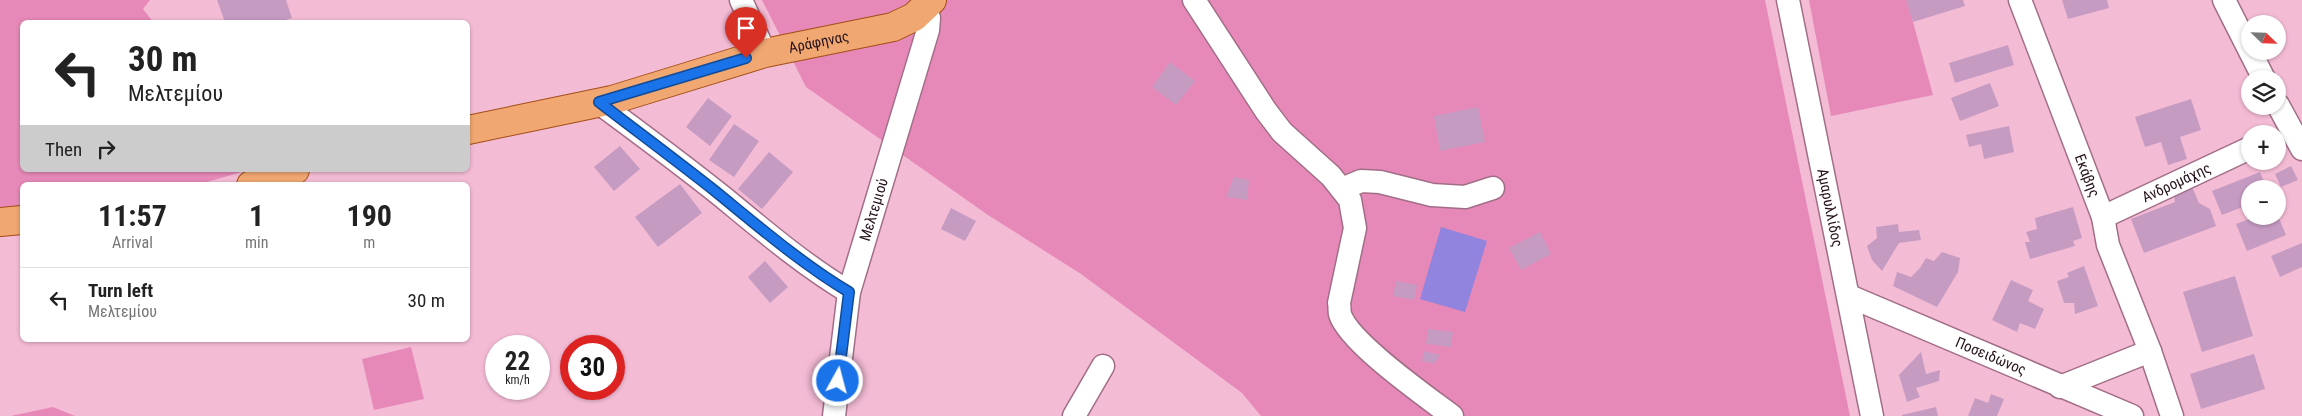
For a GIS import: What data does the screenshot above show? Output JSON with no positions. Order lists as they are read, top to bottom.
{
  "streets": {
    "main road": ["Αράφηνας"],
    "street": [
      "Εκάβης",
      "Ανδρομάχης",
      "Αμαρυλλίδος",
      "Μελτεμιού",
      "Ποσειδώνος"
    ]
  },
  "crossings": [
    ["Αράφηνας", "Μελτεμιού"],
    ["Εκάβης", "Ανδρομάχης"],
    ["Αμαρυλλίδος", "Ποσειδώνος"]
  ],
  "north": "bottom right",
  "page": {
    "map_buttons": ["+", "−"],
    "turn": ["30 m", "Μελτεμίου"],
    "then": "Then",
    "eta": [
      "11:57",
      "Arrival",
      "1",
      "min",
      "190",
      "m"
    ],
    "list": [
      {
        "name": "Turn left",
        "note": "Μελτεμίου",
        "value": "30 m"
      }
    ],
    "speed": "22 km/h",
    "limit": "30"
  }
}
